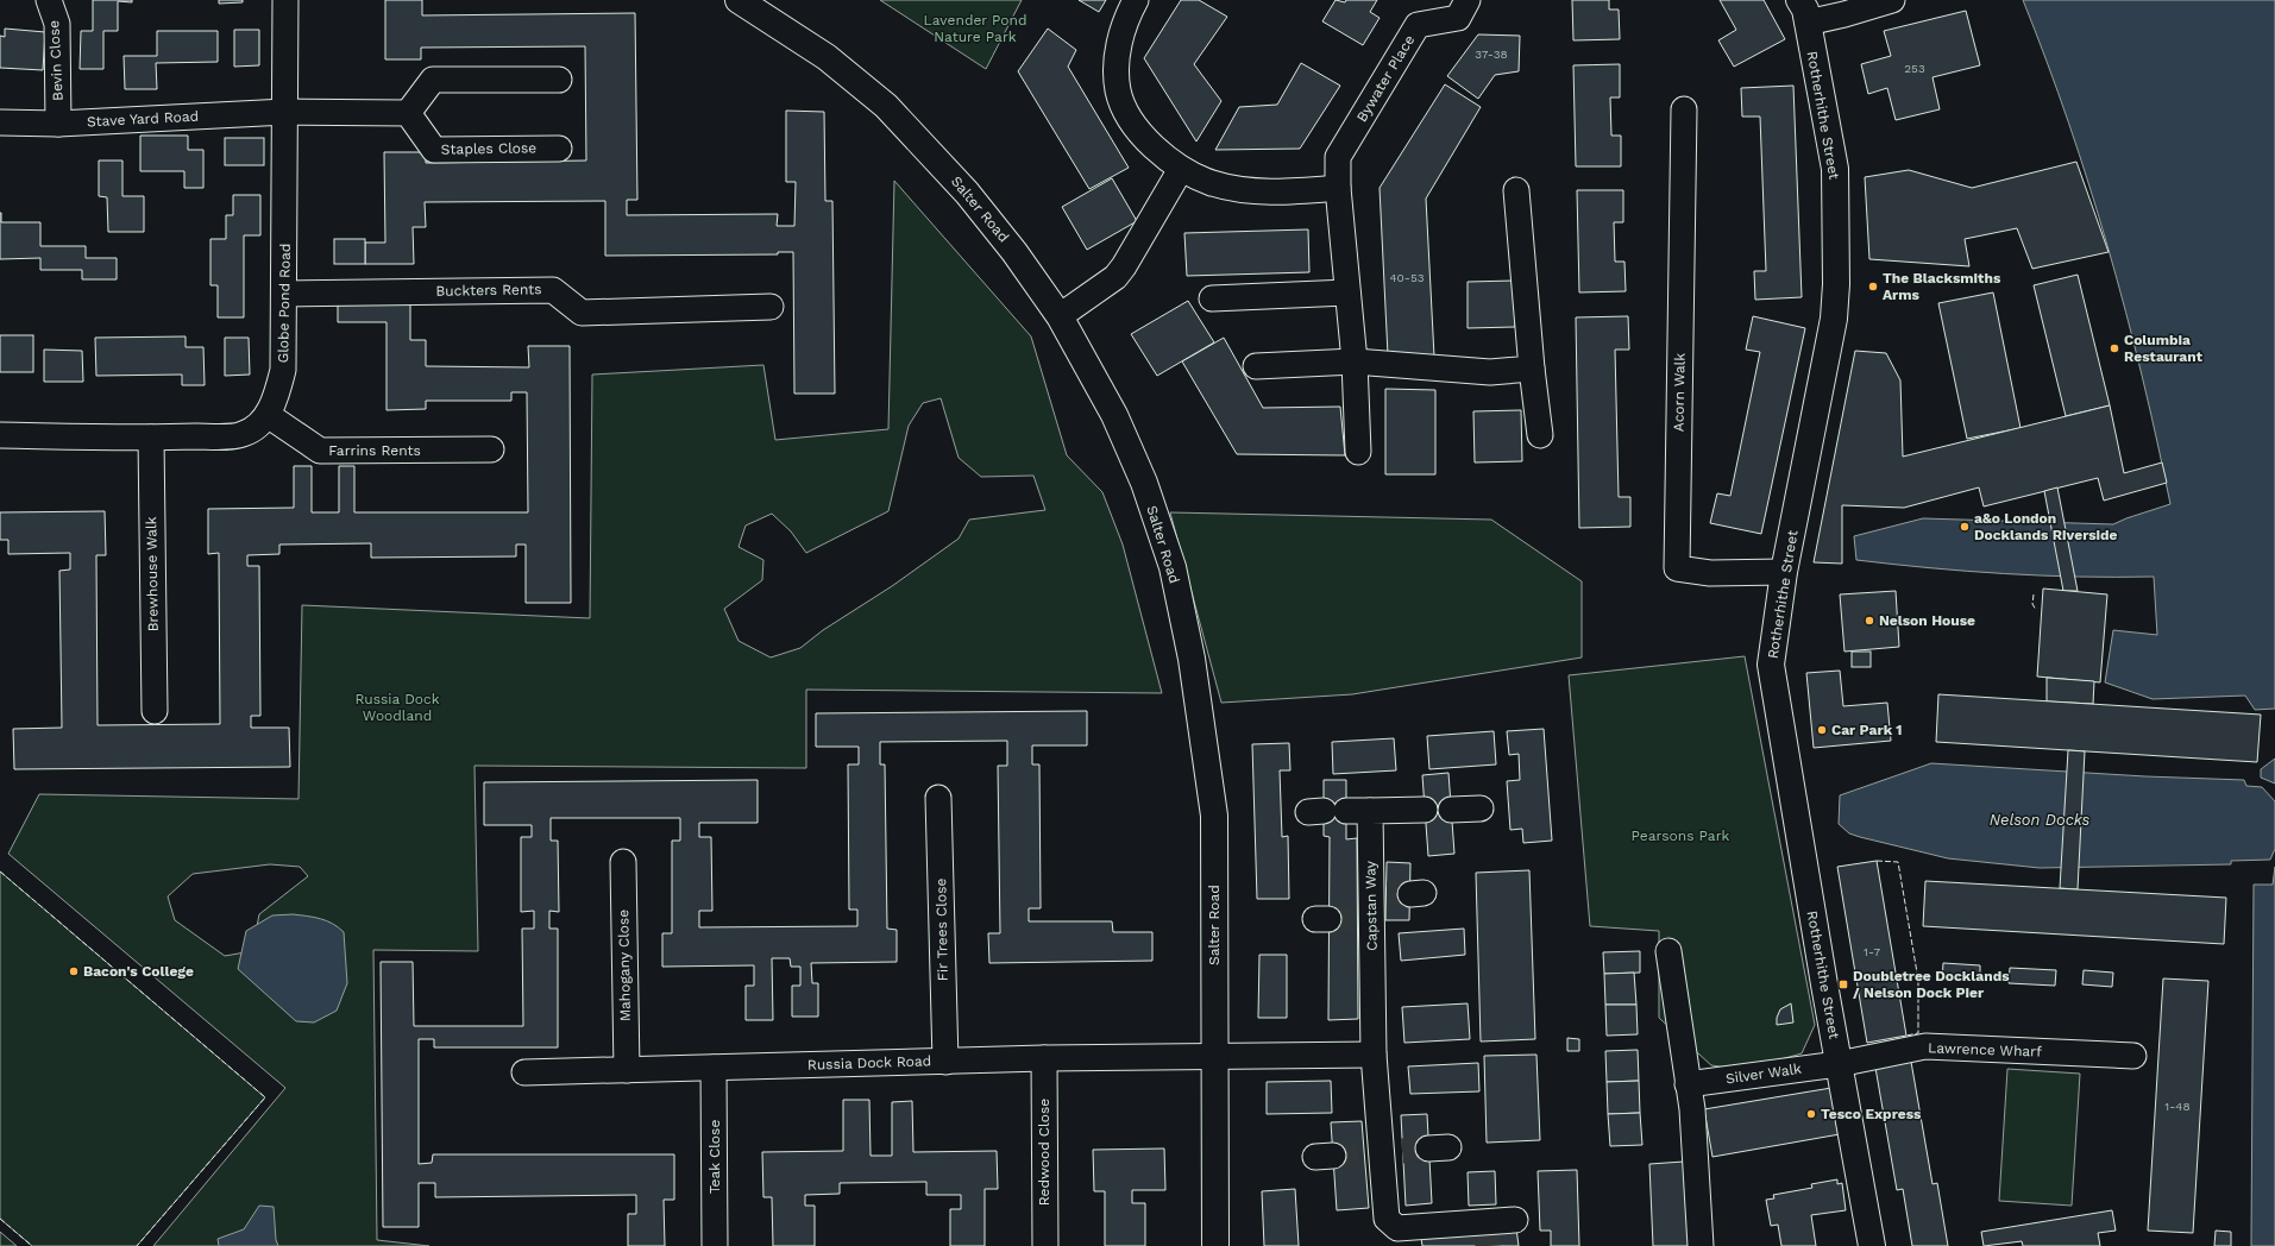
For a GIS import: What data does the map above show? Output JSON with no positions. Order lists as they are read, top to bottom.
{
  "streets": {
    "main road": ["Rotherhithe Street", "Salter Road"],
    "street": [
      "Bevin Close",
      "Bywater Place",
      "Stave Yard Road",
      "Staples Close",
      "Buckters Rents",
      "Globe Pond Road",
      "Acorn Walk",
      "Farrins Rents",
      "Brewhouse Walk",
      "Capstan Way",
      "Fir Trees Close",
      "Mahogany Close",
      "Lawrence Wharf",
      "Russia Dock Road",
      "Silver Walk",
      "Redwood Close",
      "Teak Close"
    ]
  },
  "crossings": [
    ["Bevin Close", "Stave Yard Road"],
    ["Rotherhithe Street", "Acorn Walk"],
    ["Rotherhithe Street", "Lawrence Wharf"],
    ["Rotherhithe Street", "Silver Walk"],
    ["Stave Yard Road", "Globe Pond Road"],
    ["Salter Road", "Russia Dock Road"],
    ["Buckters Rents", "Globe Pond Road"],
    ["Globe Pond Road", "Farrins Rents"],
    ["Fir Trees Close", "Russia Dock Road"],
    ["Mahogany Close", "Russia Dock Road"],
    ["Lawrence Wharf", "Silver Walk"],
    ["Russia Dock Road", "Redwood Close"],
    ["Russia Dock Road", "Teak Close"]
  ],
  "water": ["Nelson Docks"],
  "parks": ["Lavender Pond Nature Park", "Russia Dock Woodland", "Pearsons Park"],
  "places": {
    "other": [
      "The Blacksmiths Arms",
      "Columbia Restaurant",
      "a&o London Docklands Riverside",
      "Nelson House",
      "Car Park 1",
      "Bacon's College",
      "Tesco Express"
    ],
    "transit": ["Doubletree Docklands / Nelson Dock Pier"]
  },
  "house_numbers": [
    "37-38",
    "253",
    "40-53",
    "1-7",
    "1-48"
  ]
}
